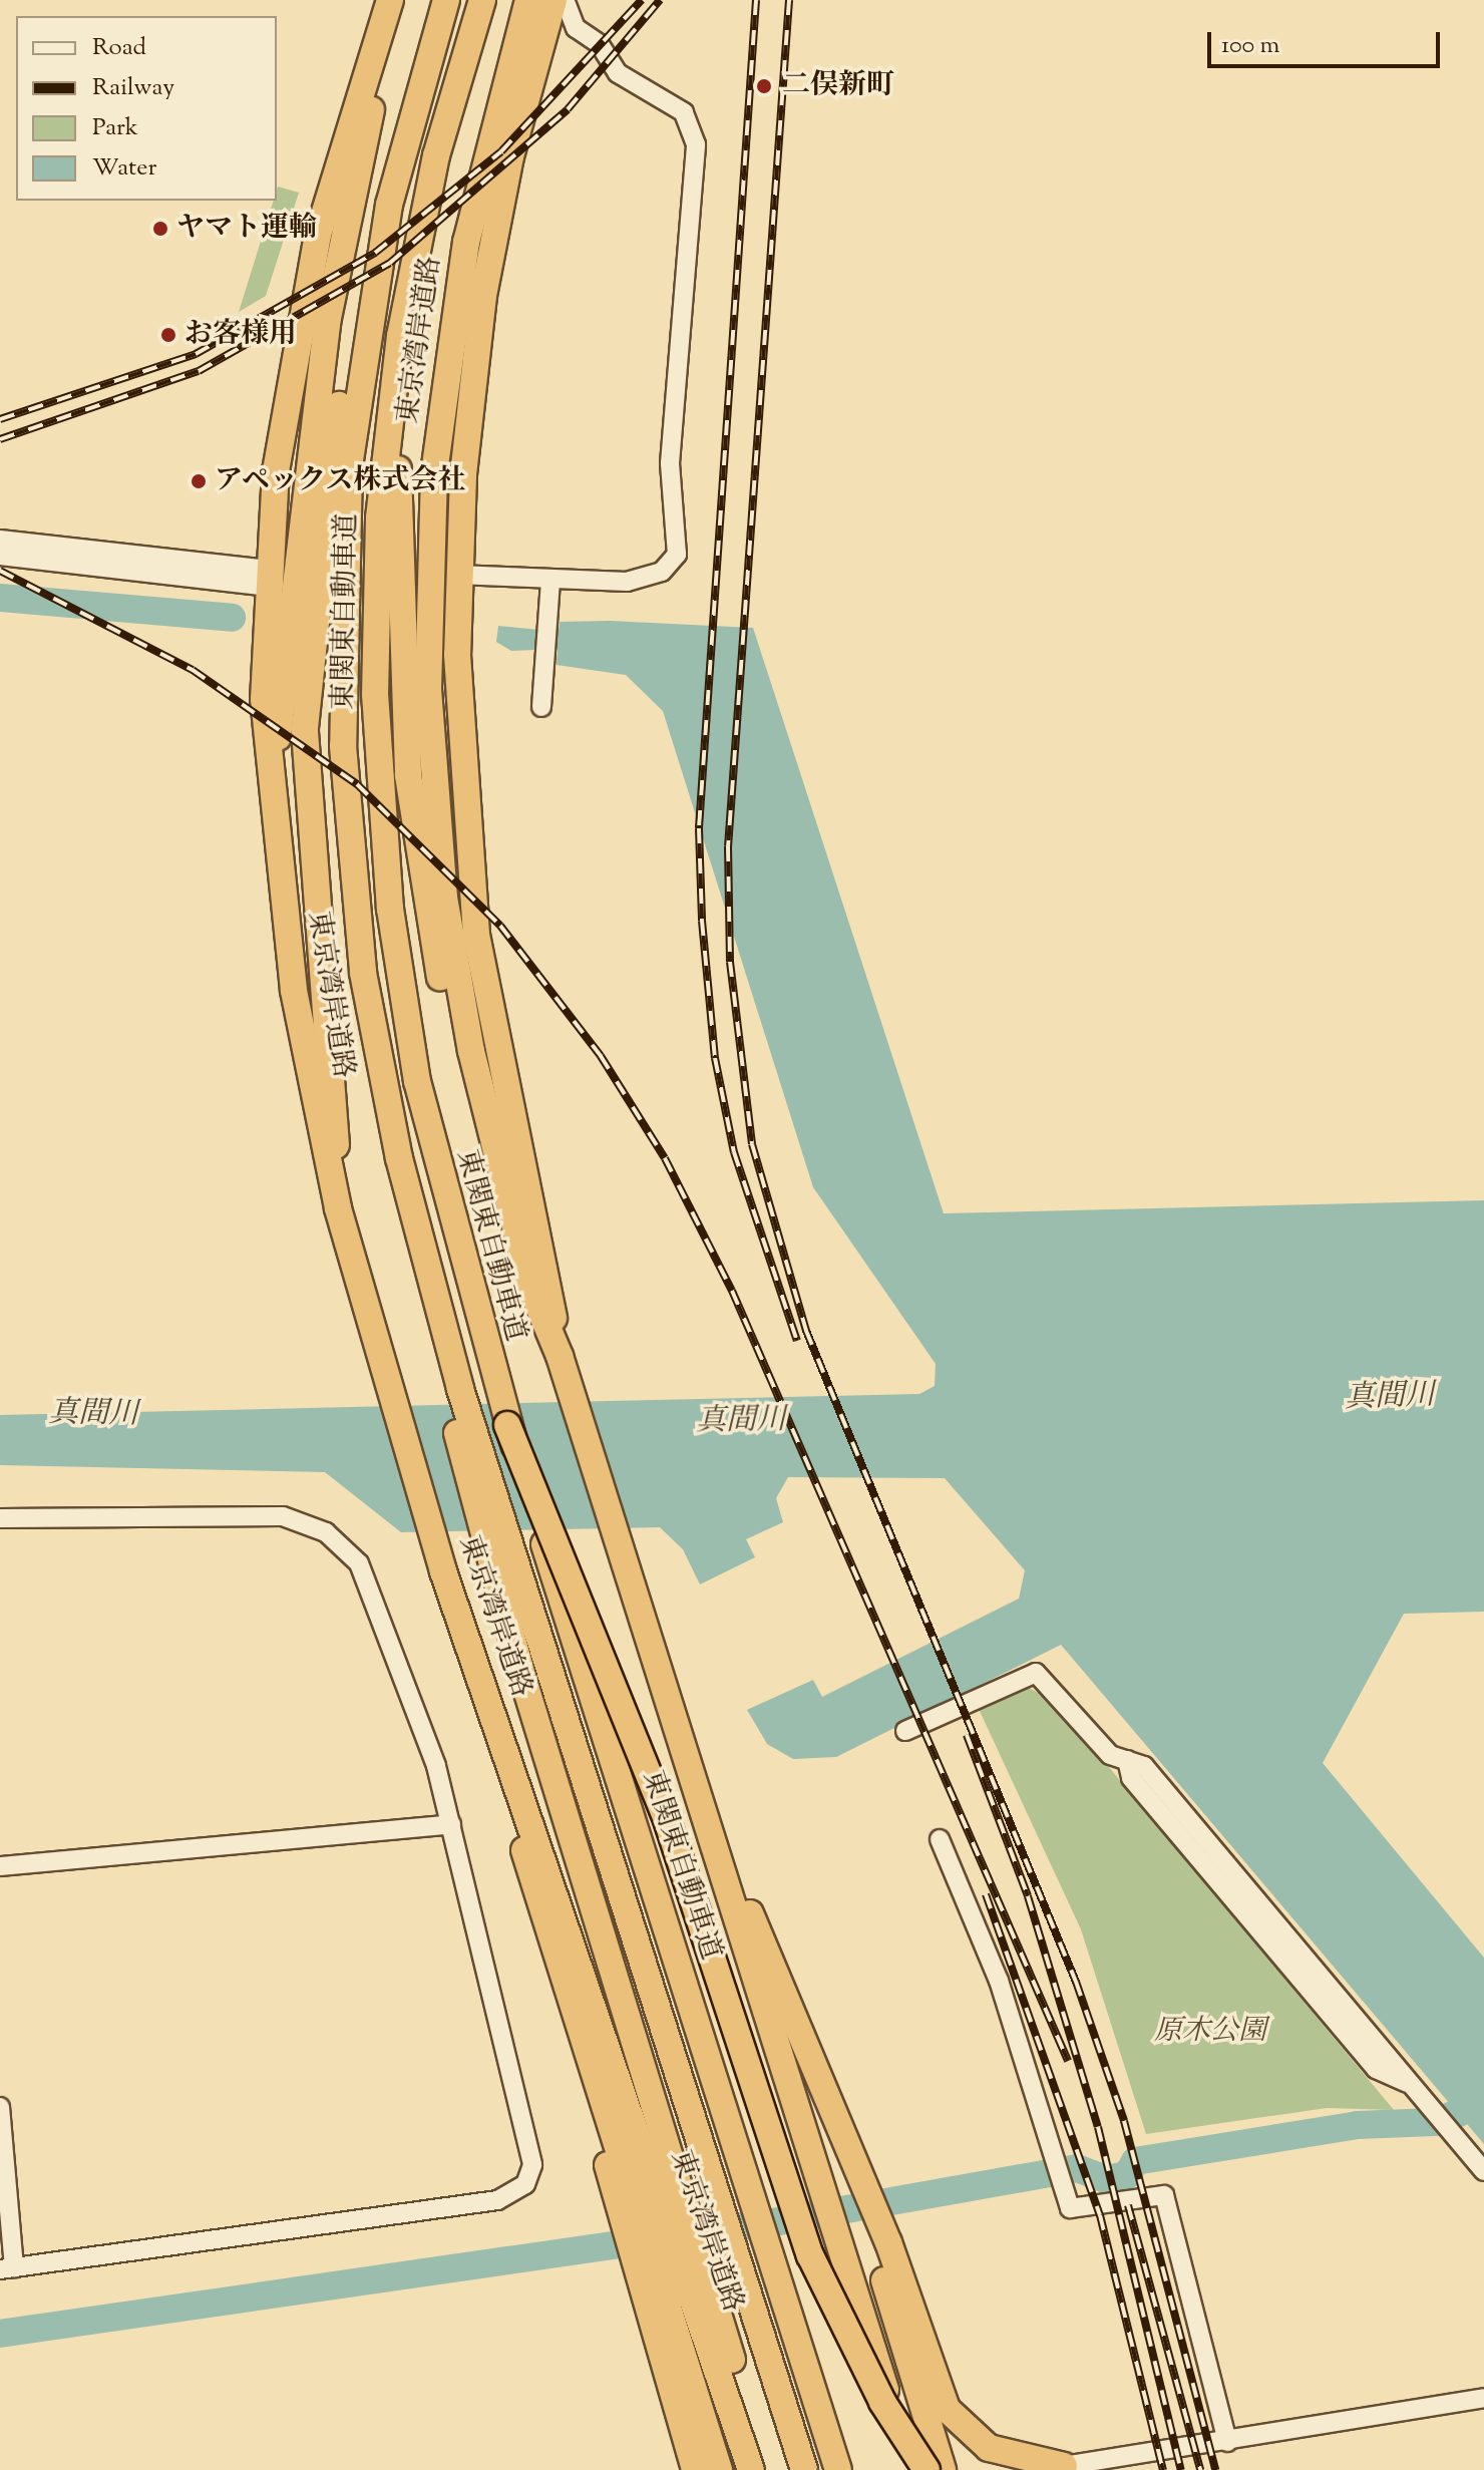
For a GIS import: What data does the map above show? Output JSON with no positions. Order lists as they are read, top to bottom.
{
  "streets": {
    "highway": ["東京湾岸道路", "東関東自動車道"]
  },
  "water": ["真間川"],
  "parks": ["原木公園"],
  "places": [
    "二俣新町",
    "ヤマト運輸",
    "お客様用",
    "アペックス株式会社"
  ],
  "legend": [
    "Road",
    "Railway",
    "Park",
    "Water"
  ],
  "scale_bar": "100 m"
}
